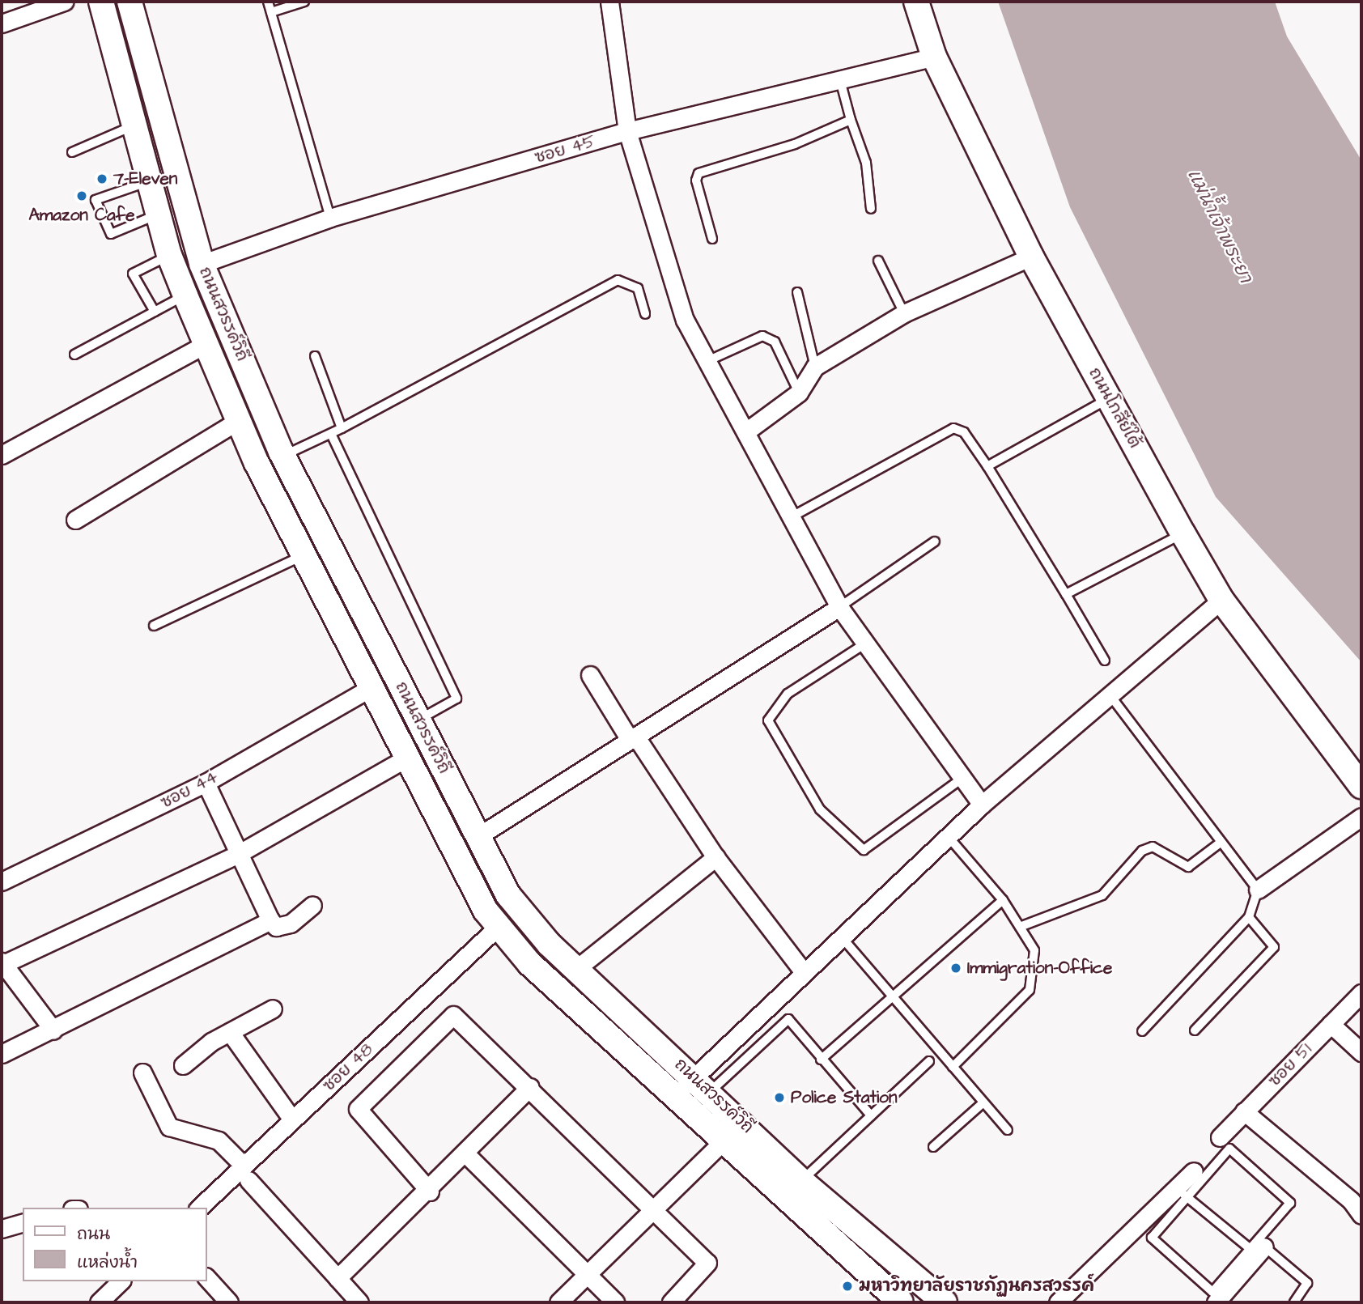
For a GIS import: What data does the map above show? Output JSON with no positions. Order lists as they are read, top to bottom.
{
  "streets": {
    "main road": ["ถนนสวรรค์วิถี", "ถนนโกสีย์ใต้"],
    "street": [
      "ซอย 45",
      "ซอย 44",
      "ซอย 51",
      "ซอย 48"
    ]
  },
  "crossings": [
    ["ซอย 45", "ถนนสวรรค์วิถี"],
    ["ซอย 45", "ถนนโกสีย์ใต้"],
    ["ถนนสวรรค์วิถี", "ซอย 44"],
    ["ถนนสวรรค์วิถี", "ซอย 48"]
  ],
  "water": ["แม่น้ำเจ้าพระยา"],
  "places": [
    "7-Eleven",
    "Amazon Cafe",
    "Immigration-Office",
    "Police Station",
    "มหาวิทยาลัยราชภัฏนครสวรรค์"
  ],
  "legend": ["ถนน", "แหล่งน้ำ"]
}
